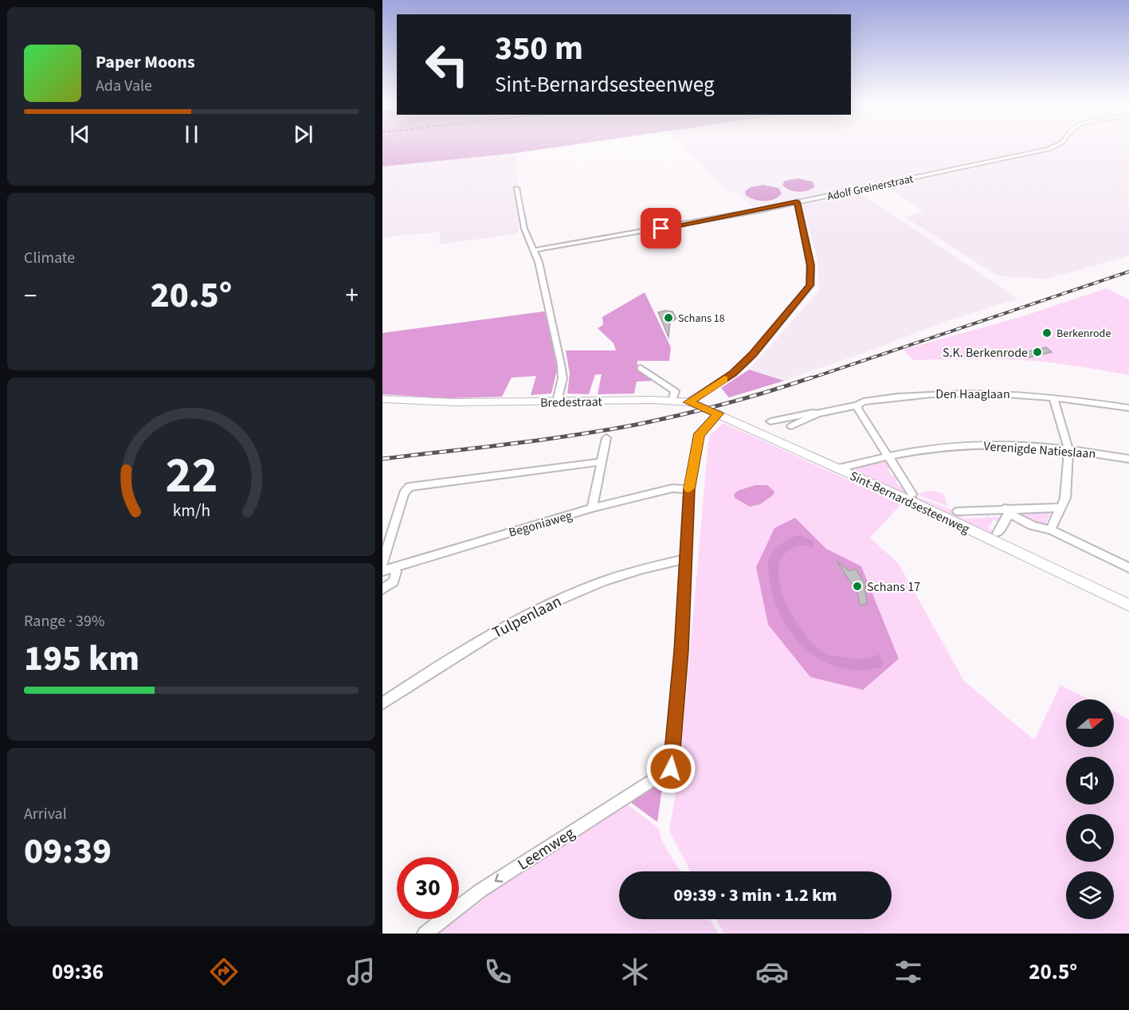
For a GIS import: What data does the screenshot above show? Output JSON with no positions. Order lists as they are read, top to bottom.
{
  "streets": {
    "main road": ["Bredestraat", "Sint-Bernardsesteenweg"],
    "street": [
      "Adolf Greinerstraat",
      "Den Haaglaan",
      "Verenigde Natieslaan",
      "Begoniaweg",
      "Tulpenlaan",
      "Leemweg"
    ]
  },
  "crossings": [
    ["Bredestraat", "Sint-Bernardsesteenweg"],
    ["Verenigde Natieslaan", "Sint-Bernardsesteenweg"],
    ["Tulpenlaan", "Leemweg"]
  ],
  "one_way": ["Leemweg"],
  "places": [
    "Schans 18",
    "Berkenrode",
    "S.K. Berkenrode",
    "Schans 17"
  ],
  "north": "right",
  "page": {
    "turn": ["350 m", "Sint-Bernardsesteenweg"],
    "song": ["Paper Moons", "Ada Vale"],
    "tile": [
      "Climate",
      ["Range · 39%", "195 km"],
      ["Arrival", "09:39"]
    ],
    "heat": ["−", "20.5°", "+"],
    "limit": "30",
    "trip": "09:39 · 3 min · 1.2 km",
    "tabs": ["09:36", "20.5°"],
    "gauge": ["22", "km/h"]
  }
}
